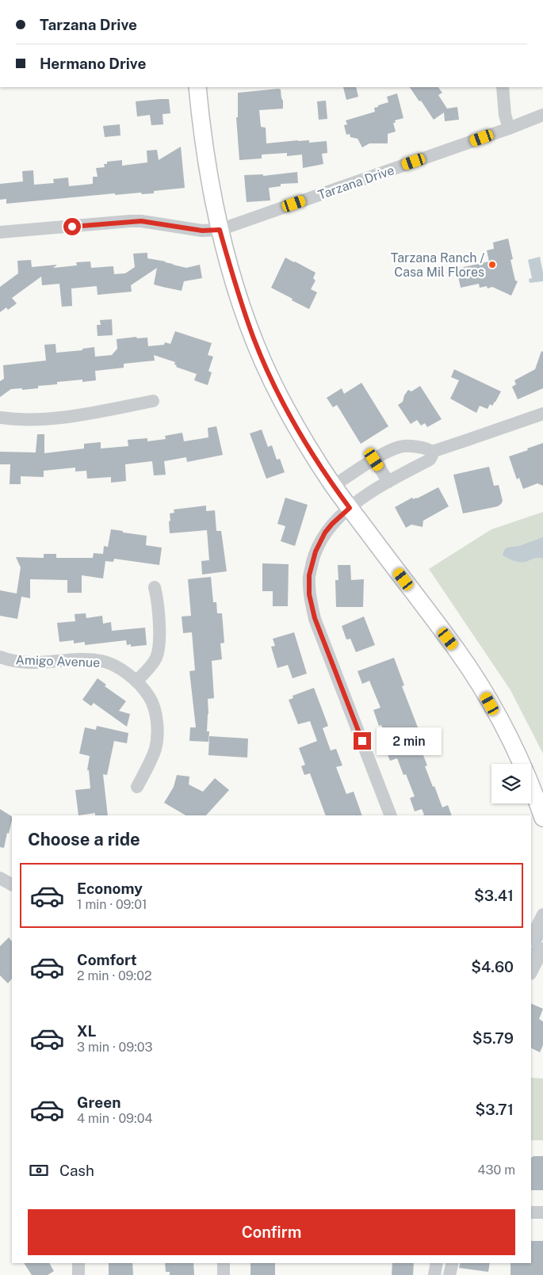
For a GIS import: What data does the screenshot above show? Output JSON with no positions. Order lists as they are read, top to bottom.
{
  "streets": {
    "street": ["Tarzana Drive", "Amigo Avenue"]
  },
  "places": ["Tarzana Ranch / Casa Mil Flores"],
  "page": {
    "banner": ["Tarzana Drive", "Hermano Drive"],
    "bubble": "2 min",
    "heading": "Choose a ride",
    "list": [
      {
        "name": "Economy",
        "note": "1 min · 09:01",
        "value": "$3.41"
      },
      {
        "name": "Comfort",
        "note": "2 min · 09:02",
        "value": "$4.60"
      },
      {
        "name": "XL",
        "note": "3 min · 09:03",
        "value": "$5.79"
      },
      {
        "name": "Green",
        "note": "4 min · 09:04",
        "value": "$3.71"
      }
    ],
    "pay": ["Cash", "430 m"],
    "buttons": "Confirm"
  }
}
